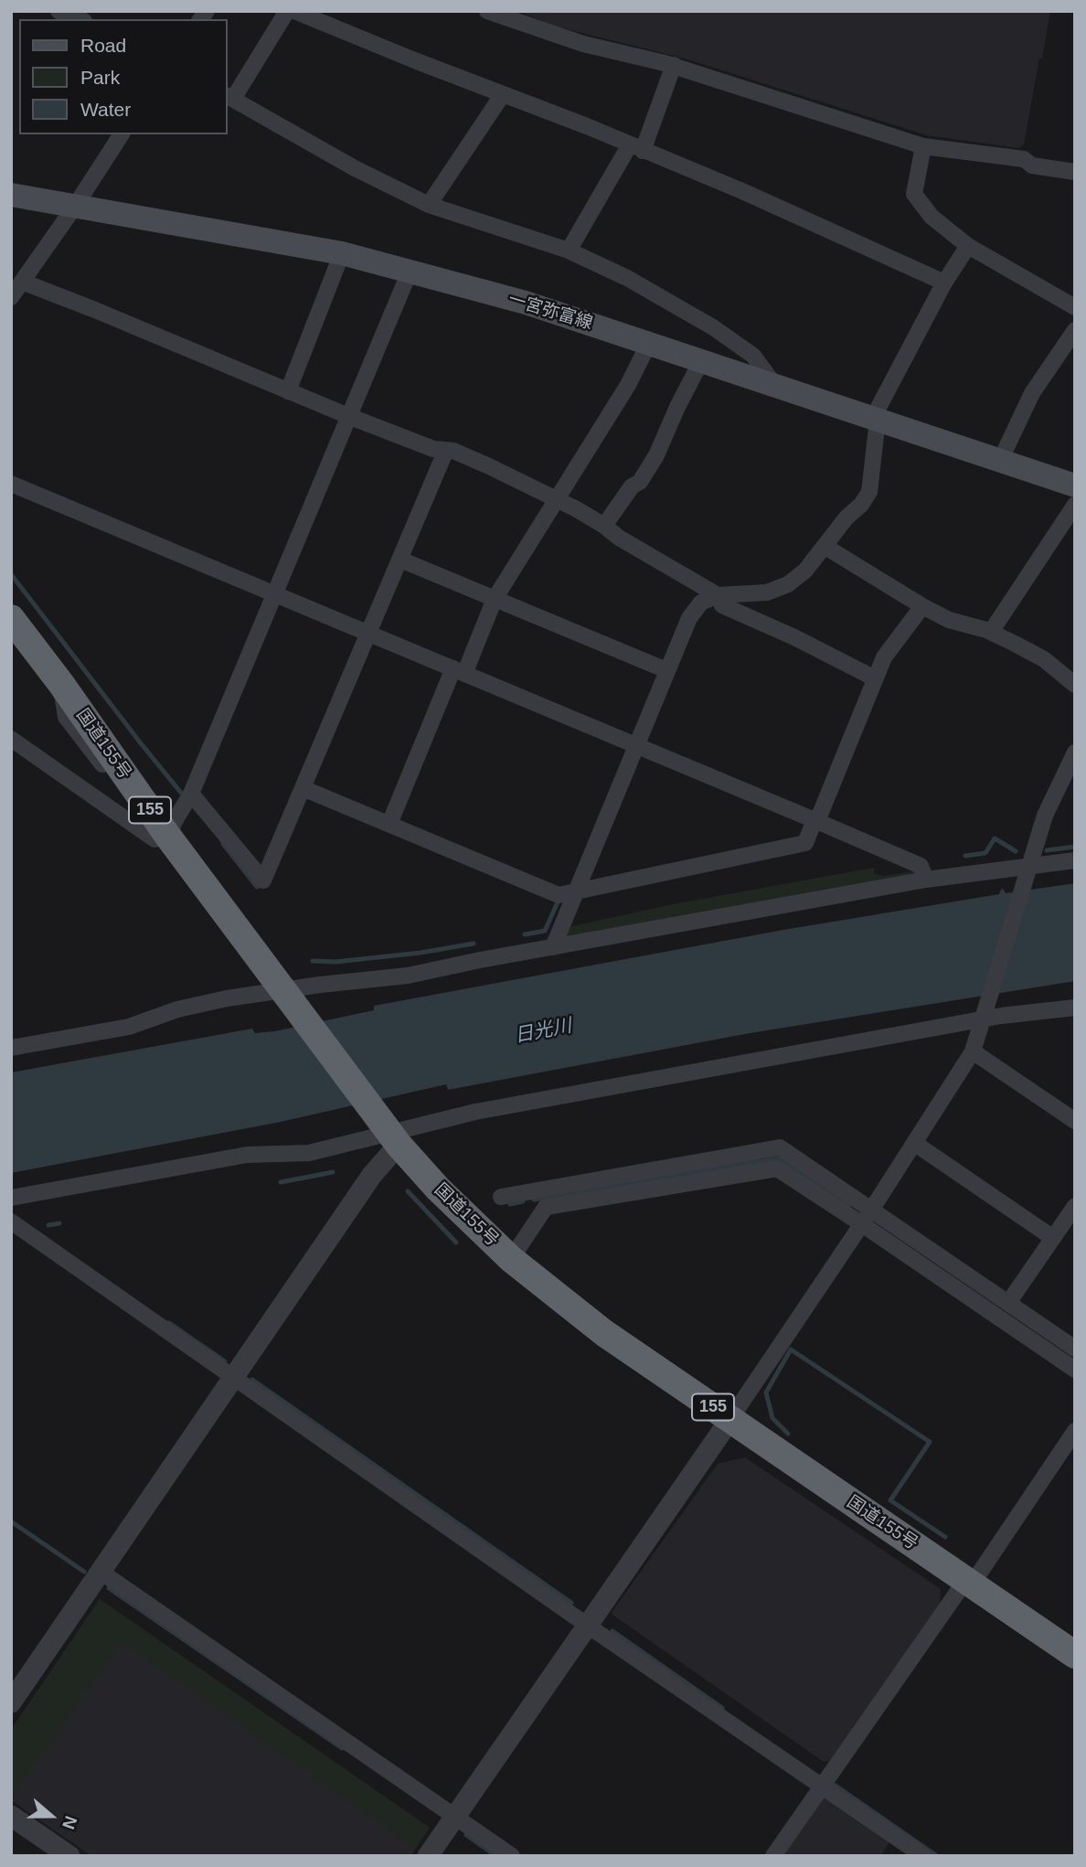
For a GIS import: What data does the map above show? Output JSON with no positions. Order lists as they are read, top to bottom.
{
  "streets": {
    "highway": ["国道155号", "155"],
    "main road": ["一宮弥富線"]
  },
  "water": ["日光川"],
  "legend": ["Road", "Park", "Water"],
  "north": "right"
}
